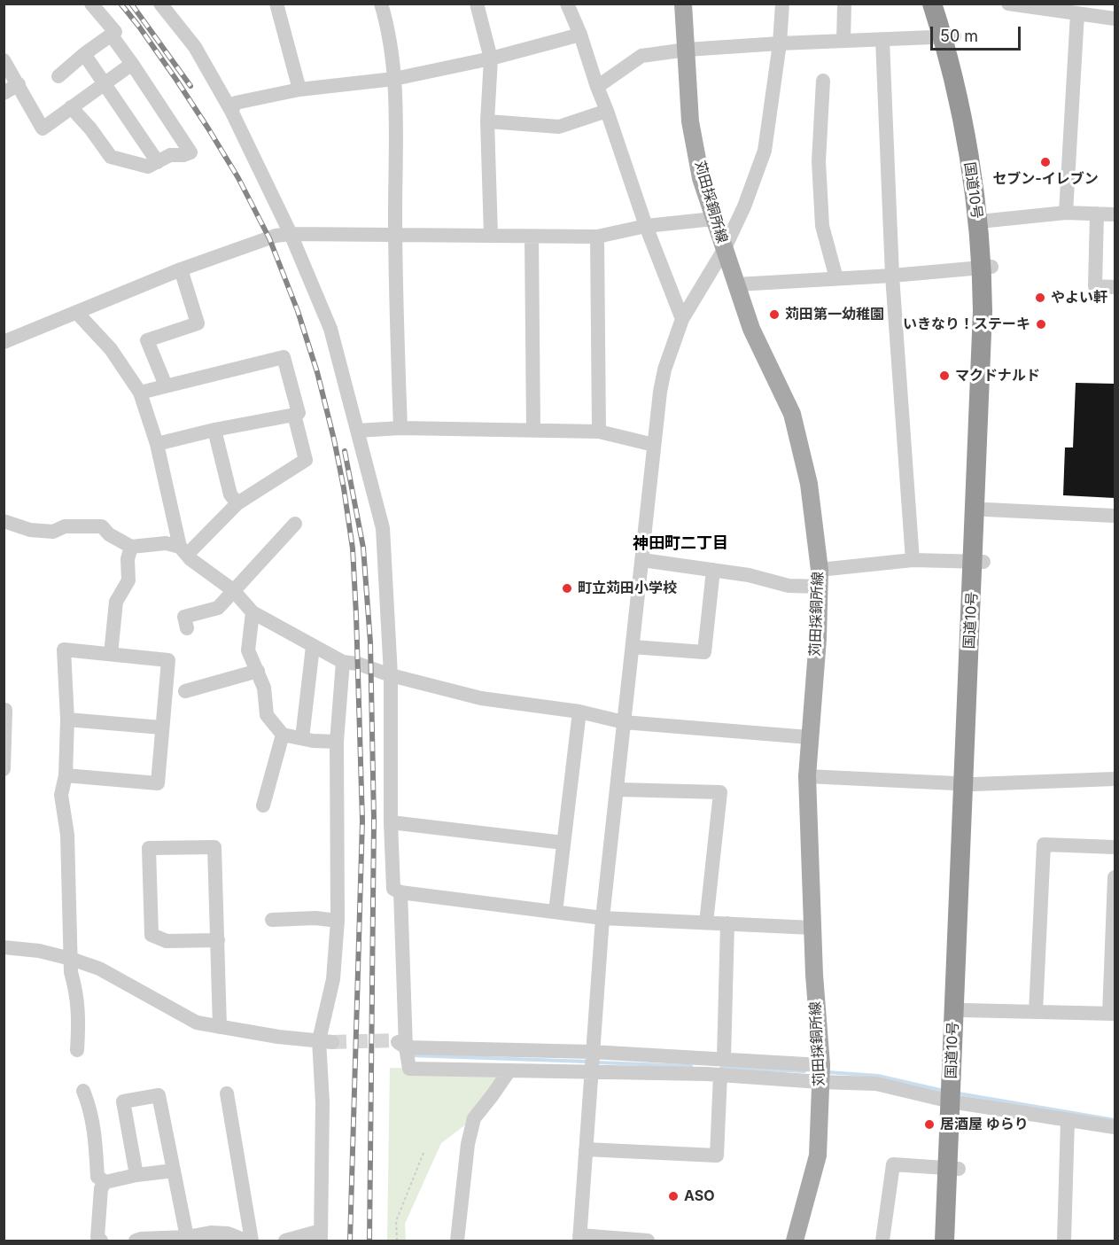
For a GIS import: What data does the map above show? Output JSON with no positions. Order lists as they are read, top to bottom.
{
  "streets": {
    "highway": ["国道10号"],
    "main road": ["苅田採銅所線"]
  },
  "districts": ["神田町二丁目"],
  "places": [
    "セブン-イレブン",
    "やよい軒",
    "苅田第一幼稚園",
    "いきなり！ステーキ",
    "マクドナルド",
    "町立苅田小学校",
    "居酒屋 ゆらり",
    "ASO"
  ],
  "scale_bar": "50 m"
}
